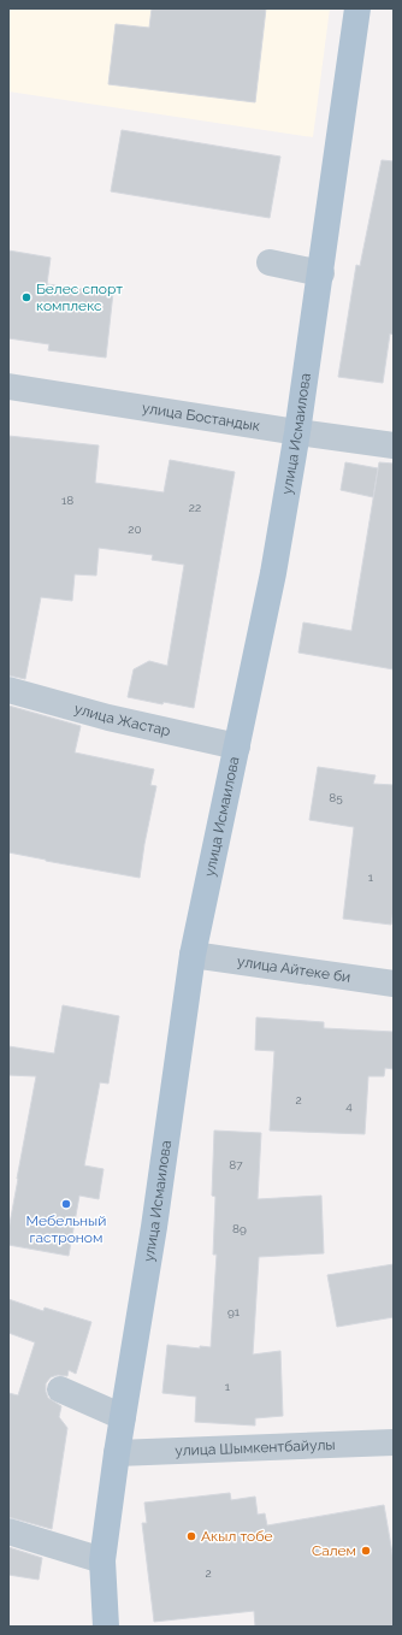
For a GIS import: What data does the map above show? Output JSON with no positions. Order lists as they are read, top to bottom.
{
  "streets": {
    "main road": ["улица Исмаилова"],
    "street": [
      "улица Бостандык",
      "улица Жастар",
      "улица Айтеке би",
      "улица Шымкентбайулы"
    ]
  },
  "crossings": [
    ["улица Бостандык", "улица Исмаилова"],
    ["улица Исмаилова", "улица Жастар"],
    ["улица Исмаилова", "улица Айтеке би"],
    ["улица Исмаилова", "улица Шымкентбайулы"]
  ],
  "places": [
    "Белес спорт комплекс",
    "Мебельный гастроном",
    "Акыл тобе",
    "Салем"
  ],
  "house_numbers": [
    "18",
    "22",
    "20",
    "85",
    "1",
    "2",
    "4",
    "87",
    "89",
    "91",
    "1",
    "2"
  ]
}
